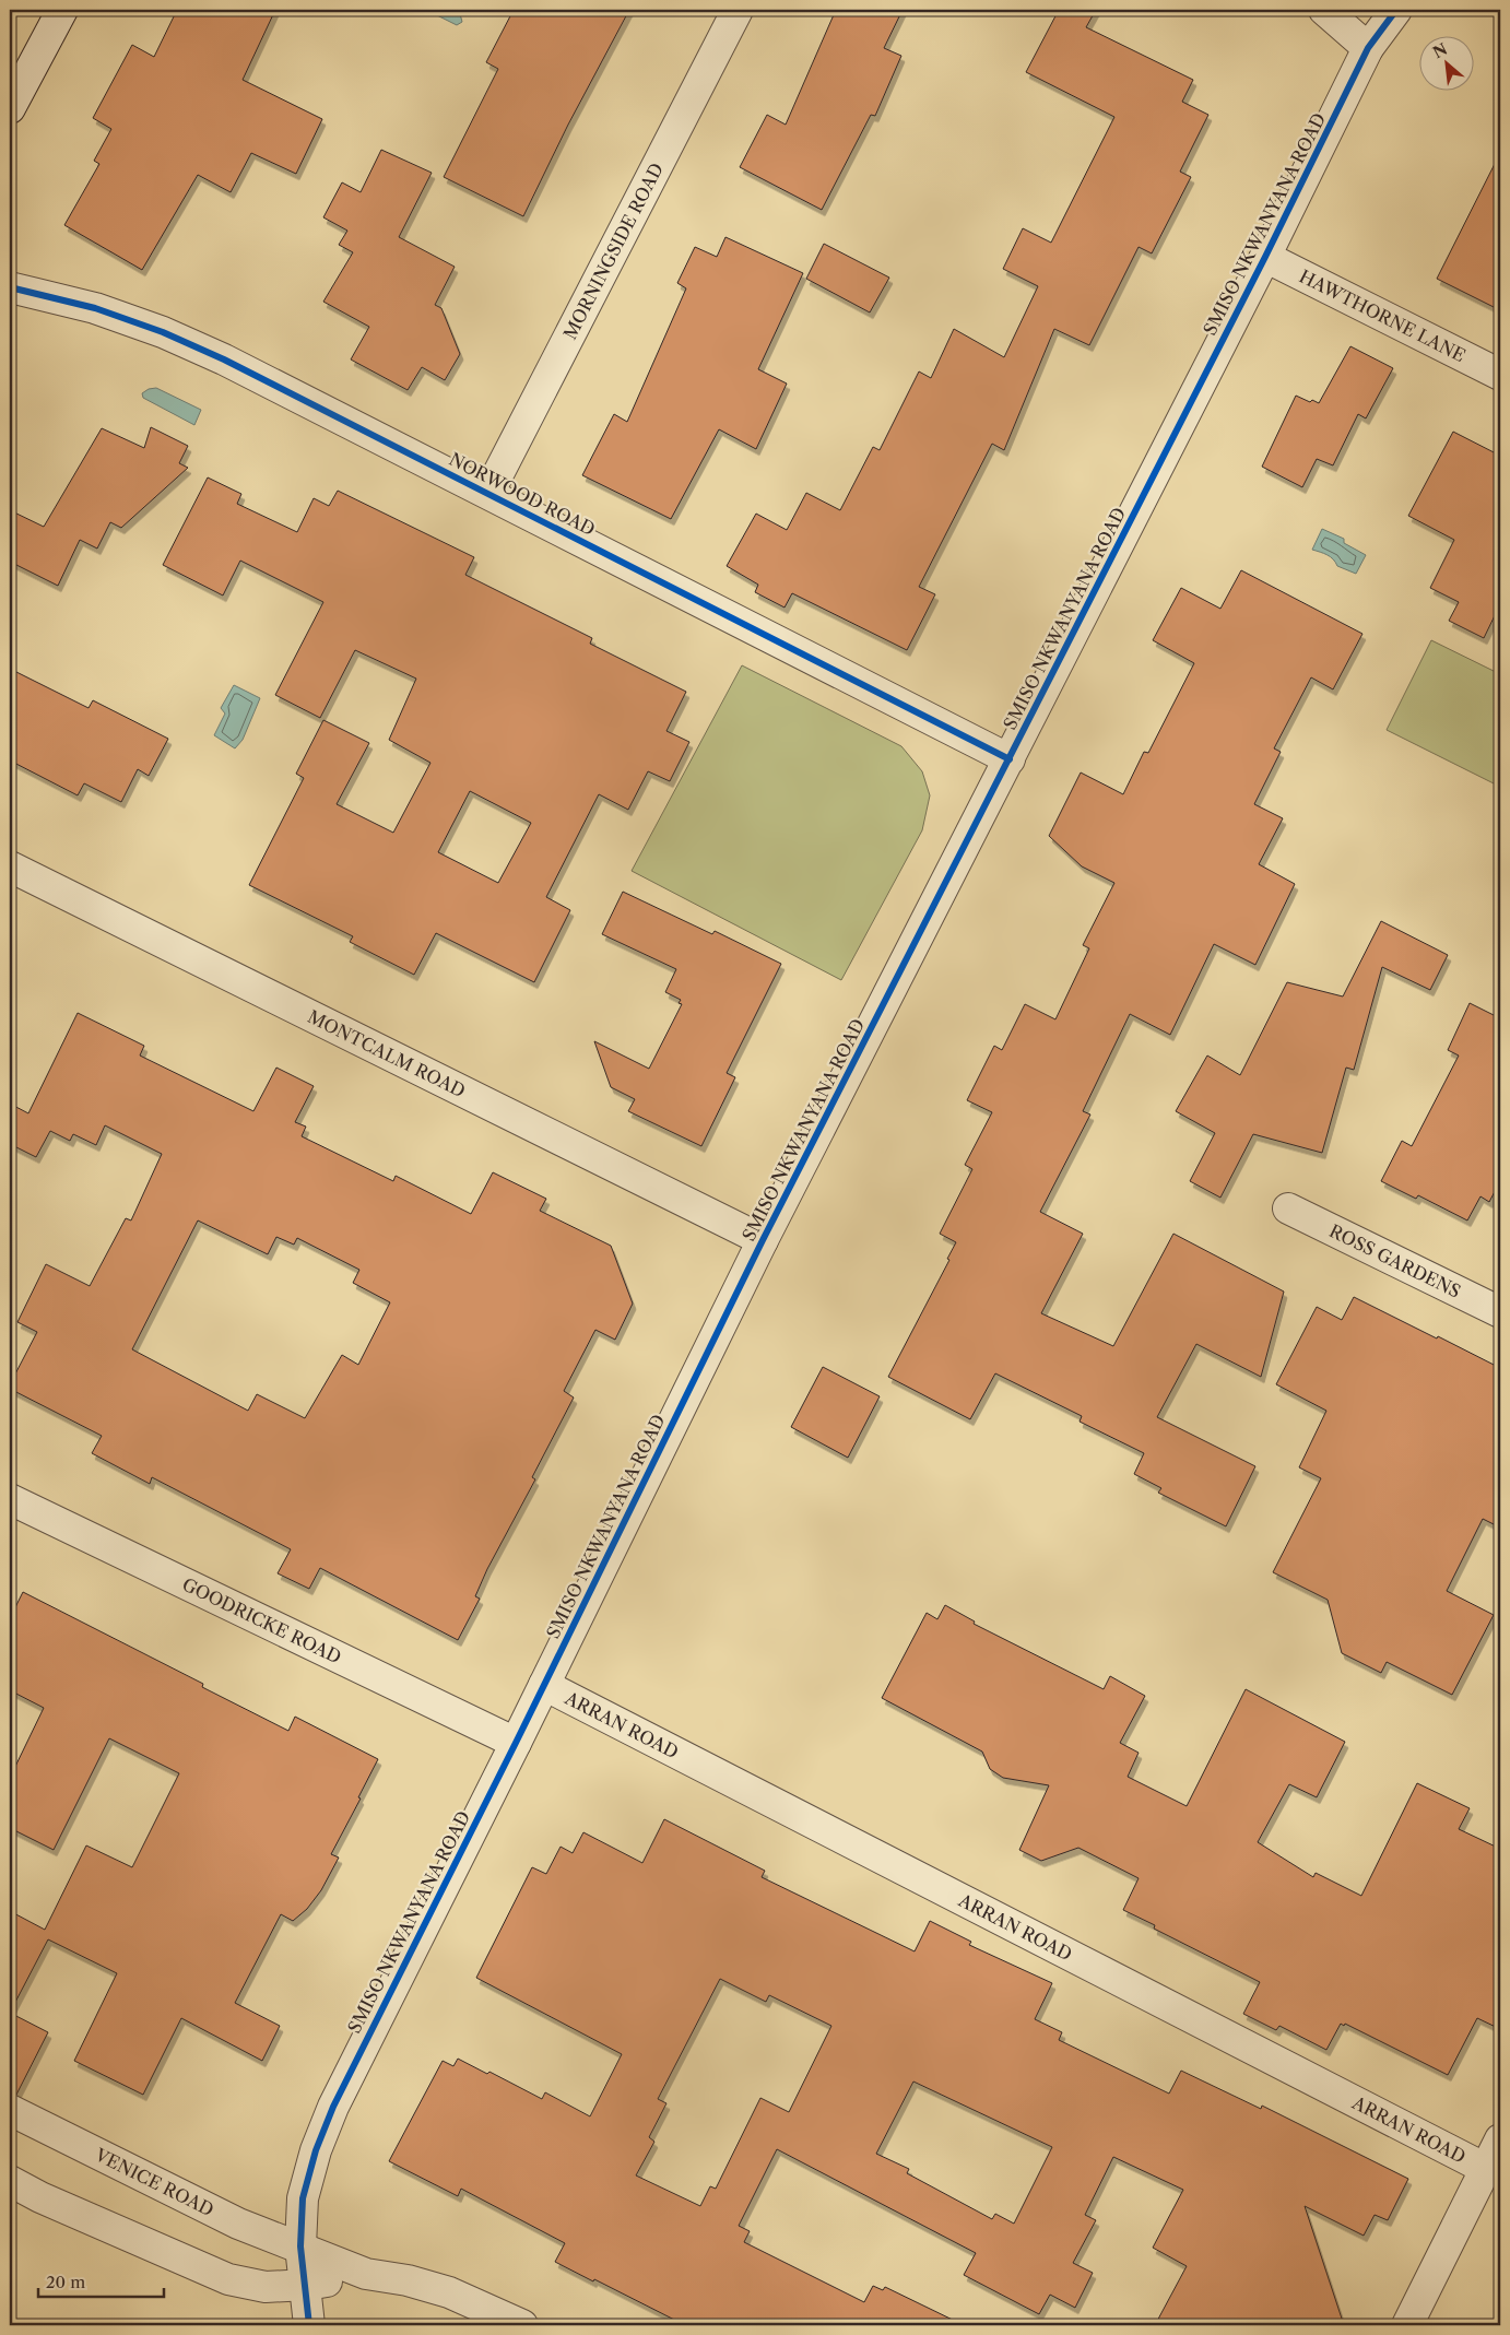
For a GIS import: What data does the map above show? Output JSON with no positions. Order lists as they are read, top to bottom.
{
  "streets": {
    "street": [
      "SMISO NKWANYANA ROAD",
      "MORNINGSIDE ROAD",
      "HAWTHORNE LANE",
      "NORWOOD ROAD",
      "MONTCALM ROAD",
      "ROSS GARDENS",
      "GOODRICKE ROAD",
      "ARRAN ROAD",
      "VENICE ROAD"
    ]
  },
  "crossings": [
    ["SMISO NKWANYANA ROAD", "HAWTHORNE LANE"],
    ["SMISO NKWANYANA ROAD", "NORWOOD ROAD"],
    ["SMISO NKWANYANA ROAD", "MONTCALM ROAD"],
    ["SMISO NKWANYANA ROAD", "GOODRICKE ROAD"],
    ["SMISO NKWANYANA ROAD", "ARRAN ROAD"],
    ["SMISO NKWANYANA ROAD", "VENICE ROAD"],
    ["MORNINGSIDE ROAD", "NORWOOD ROAD"]
  ],
  "scale_bar": "20 m",
  "north": "top left"
}
